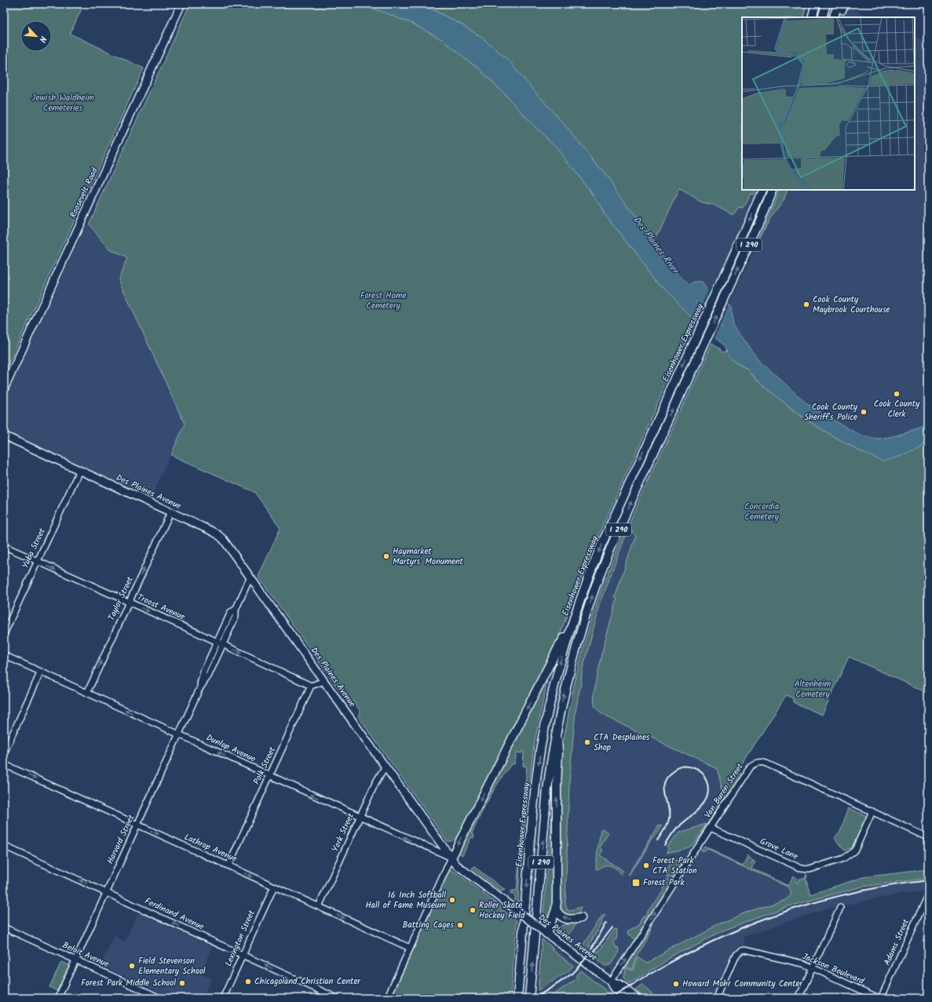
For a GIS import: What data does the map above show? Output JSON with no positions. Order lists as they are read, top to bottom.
{
  "streets": {
    "highway": ["I 290", "Eisenhower Expressway"],
    "main road": ["Roosevelt Road", "Des Plaines Avenue"],
    "street": [
      "Yuba Street",
      "Taylor Street",
      "Troost Avenue",
      "Dunlop Avenue",
      "Polk Street",
      "Van Buren Street",
      "York Street",
      "Harvard Street",
      "Lathrop Avenue",
      "Grove Lane",
      "Ferdinand Avenue",
      "Lexington Street",
      "Adams Street",
      "Beloit Avenue",
      "Jackson Boulevard"
    ]
  },
  "crossings": [
    ["Des Plaines Avenue", "Yuba Street"],
    ["Des Plaines Avenue", "Taylor Street"],
    ["Des Plaines Avenue", "Dunlop Avenue"],
    ["Des Plaines Avenue", "Van Buren Street"],
    ["Des Plaines Avenue", "York Street"],
    ["Des Plaines Avenue", "Harvard Street"],
    ["Yuba Street", "Troost Avenue"],
    ["Taylor Street", "Troost Avenue"],
    ["Taylor Street", "Dunlop Avenue"],
    ["Troost Avenue", "Polk Street"],
    ["Troost Avenue", "Harvard Street"],
    ["Dunlop Avenue", "Polk Street"],
    ["Dunlop Avenue", "York Street"],
    ["Dunlop Avenue", "Harvard Street"],
    ["Polk Street", "Lathrop Avenue"],
    ["Van Buren Street", "Grove Lane"],
    ["York Street", "Lathrop Avenue"],
    ["Harvard Street", "Lathrop Avenue"],
    ["Harvard Street", "Ferdinand Avenue"],
    ["Harvard Street", "Beloit Avenue"],
    ["Lathrop Avenue", "Lexington Street"],
    ["Ferdinand Avenue", "Lexington Street"],
    ["Adams Street", "Jackson Boulevard"]
  ],
  "one_way": [
    "Taylor Street",
    "Troost Avenue",
    "Dunlop Avenue",
    "Van Buren Street",
    "Lathrop Avenue",
    "Ferdinand Avenue"
  ],
  "water": ["Des Plaines River"],
  "parks": [
    "Jewish Waldheim Cemeteries",
    "Forest Home Cemetery",
    "Concordia Cemetery",
    "Altenheim Cemetery"
  ],
  "places": {
    "other": [
      "Cook County Maybrook Courthouse",
      "Cook County Clerk",
      "Cook County Sheriff's Police",
      "Haymarket Martyrs' Monument",
      "CTA Desplaines Shop",
      "Forest Park CTA Station",
      "16 Inch Softball Hall of Fame Museum",
      "Roller Skate Hockey Field",
      "Batting Cages",
      "Field Stevenson Elementary School",
      "Chicagoland Christian Center",
      "Forest Park Middle School",
      "Howard Mohr Community Center"
    ],
    "transit": ["Forest Park"]
  },
  "north": "bottom right"
}
